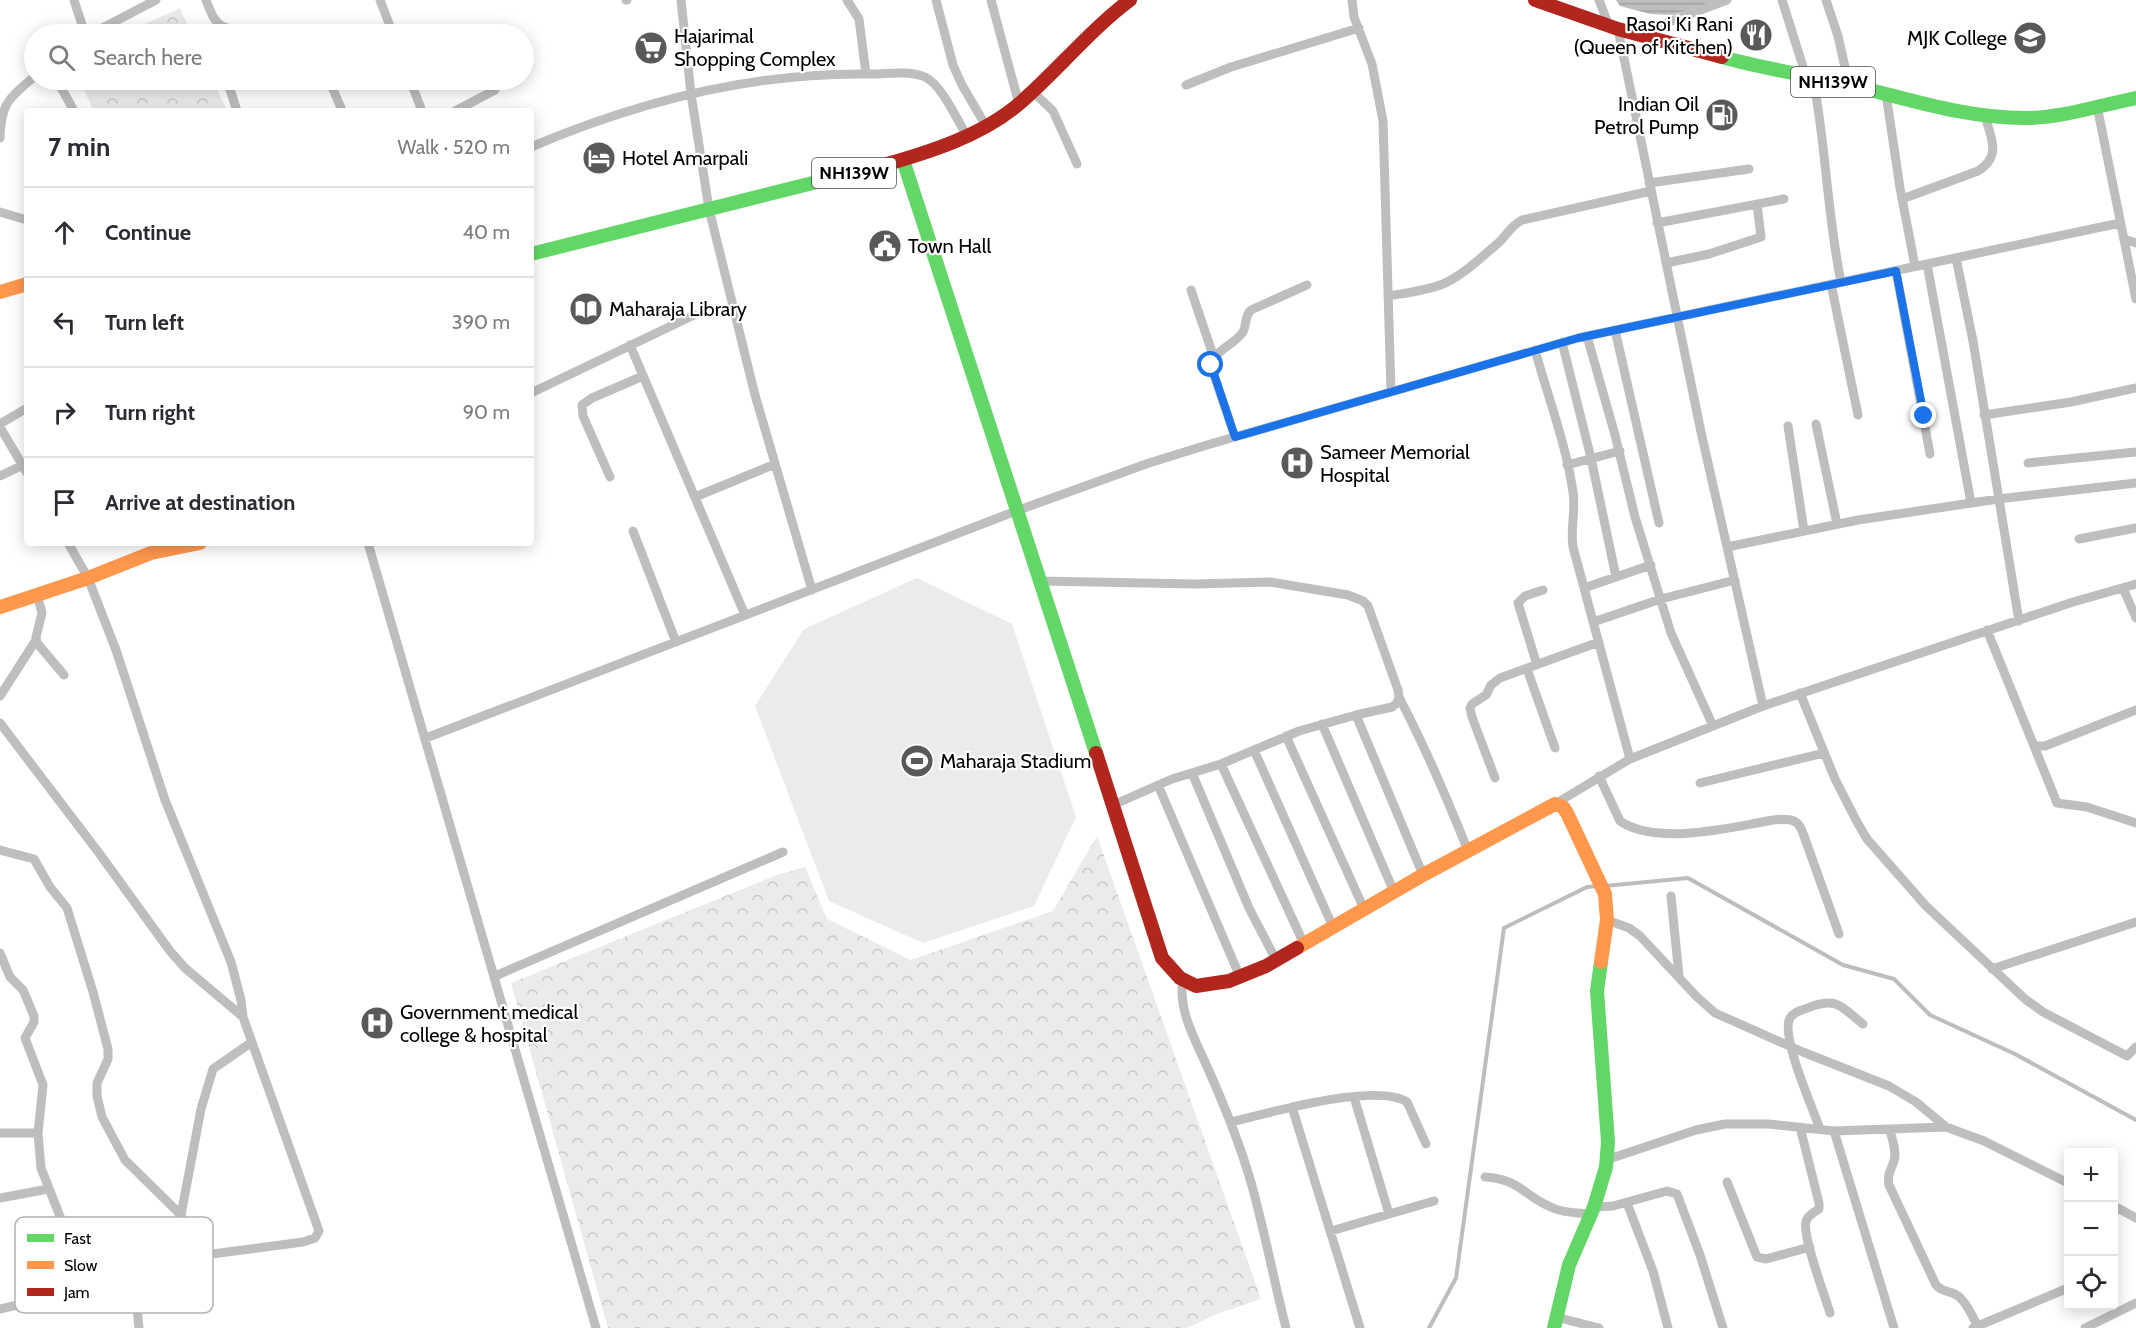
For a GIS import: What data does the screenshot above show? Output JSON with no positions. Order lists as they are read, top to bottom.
{
  "streets": {
    "main road": ["NH139W"]
  },
  "places": {
    "restaurant": ["Rasoi Ki Rani (Queen of Kitchen)"],
    "school or university": ["MJK College"],
    "supermarket": ["Hajarimal Shopping Complex"],
    "fuel station": ["Indian Oil Petrol Pump"],
    "hotel": ["Hotel Amarpali"],
    "public building": ["Town Hall"],
    "library": ["Maharaja Library"],
    "hospital": ["Sameer Memorial Hospital", "Government medical college & hospital"],
    "sports": ["Maharaja Stadium"]
  },
  "legend": ["Fast", "Slow", "Jam"],
  "page": {
    "search": "Search here",
    "heading": ["7 min", "Walk · 520 m"],
    "list": [
      ["Continue", "40 m"],
      ["Turn left", "390 m"],
      ["Turn right", "90 m"],
      "Arrive at destination"
    ],
    "map_buttons": ["+", "−"]
  }
}
